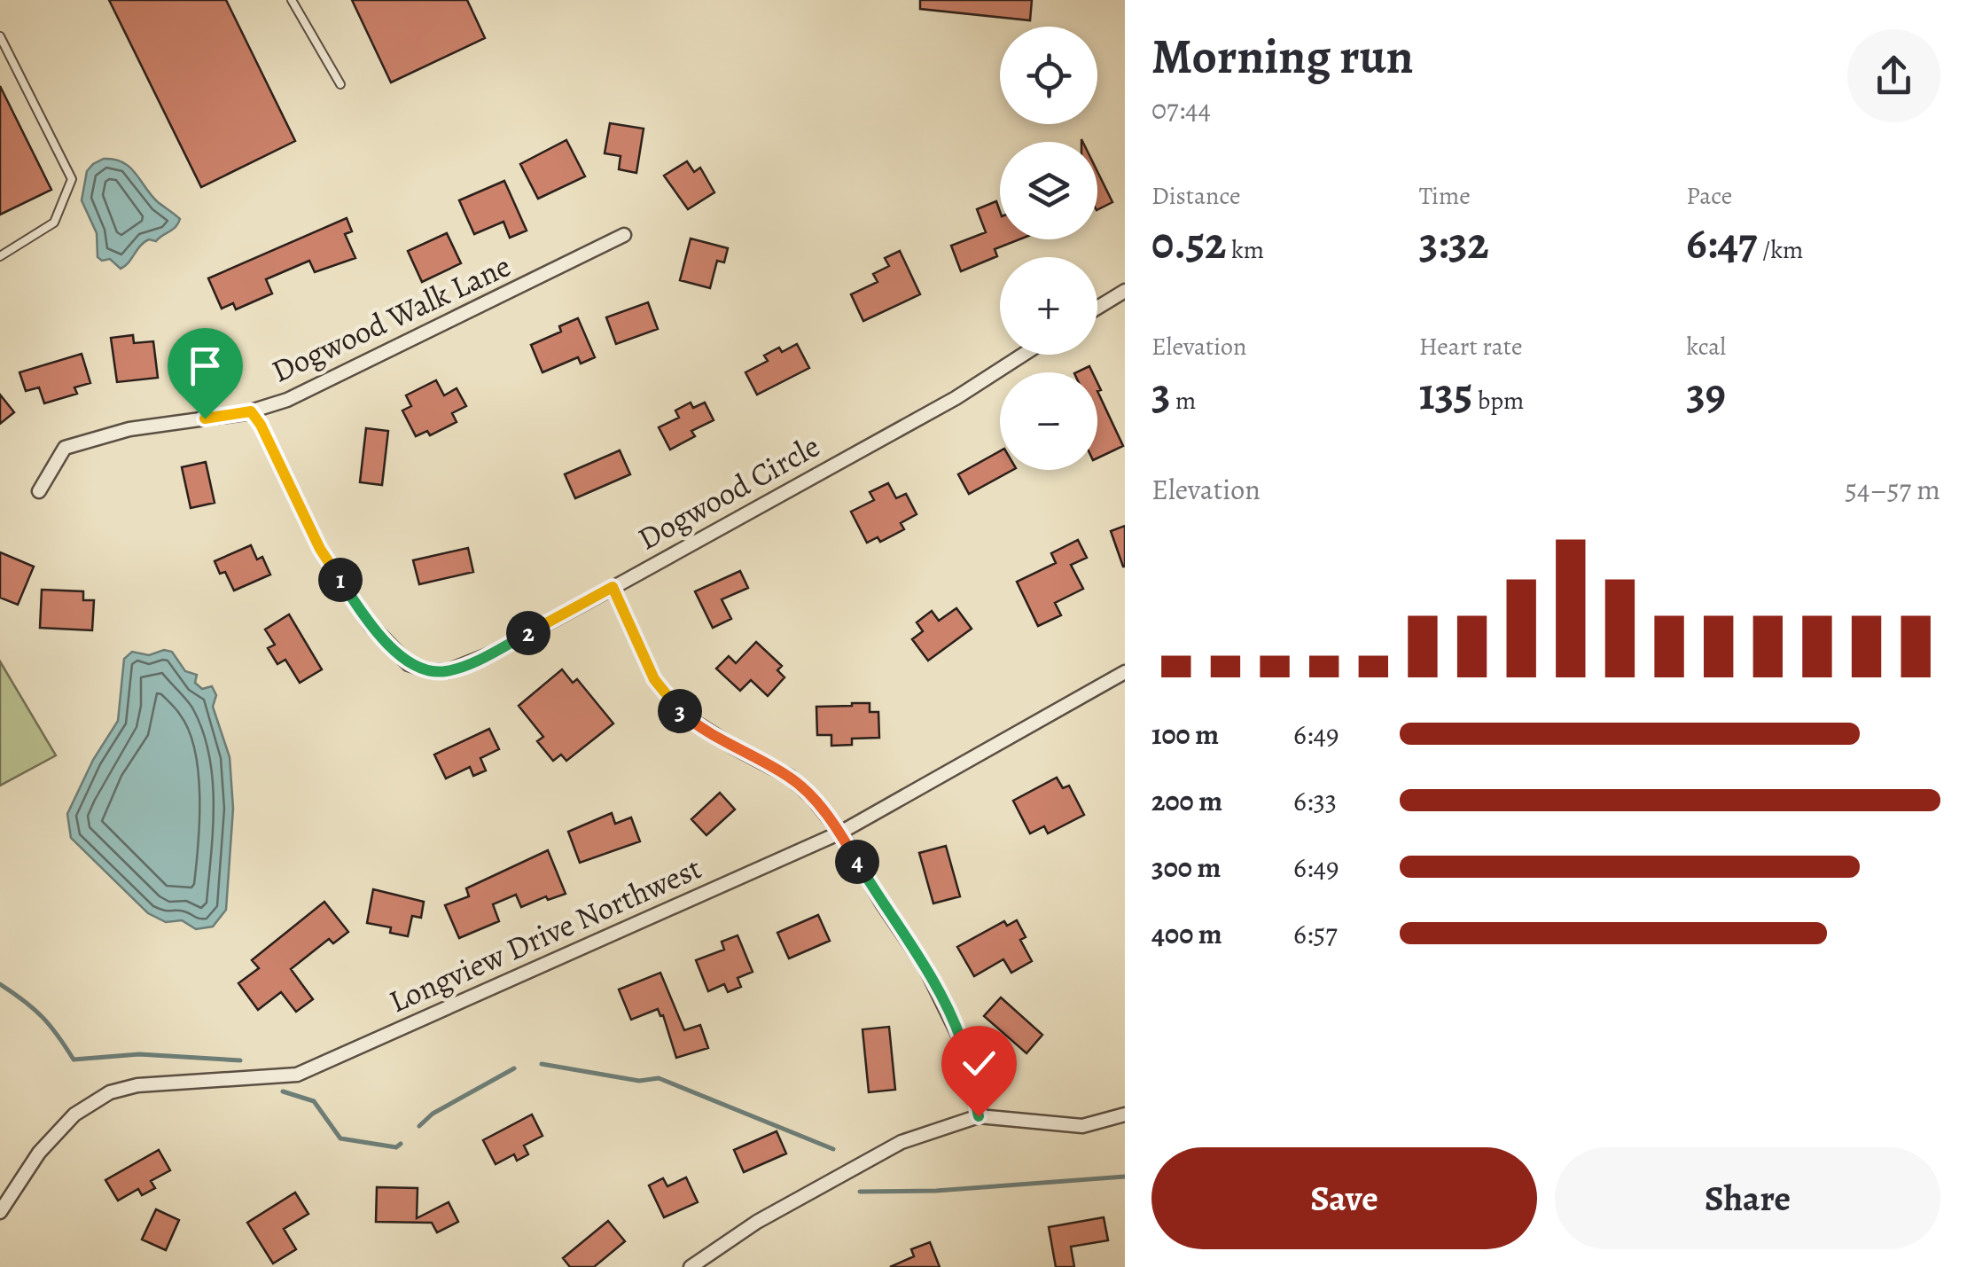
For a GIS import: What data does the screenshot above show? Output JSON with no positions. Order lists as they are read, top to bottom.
{
  "streets": {
    "street": ["Dogwood Walk Lane", "Dogwood Circle", "Longview Drive Northwest"]
  },
  "crossings": [
    ["Dogwood Walk Lane", "Dogwood Circle"]
  ],
  "page": {
    "heading": ["Morning run", "07:44"],
    "map_buttons": ["+", "−"],
    "stats": [
      ["Distance", "0.52 km"],
      ["Time", "3:32"],
      ["Pace", "6:47 /km"],
      ["Elevation", "3 m"],
      ["Heart rate", "135 bpm"],
      ["kcal", "39"]
    ],
    "chart": ["Elevation", "54–57 m"],
    "pins": [
      "1",
      "2",
      "3",
      "4"
    ],
    "list": [
      {
        "name": "100 m",
        "note": "6:49"
      },
      {
        "name": "200 m",
        "note": "6:33"
      },
      {
        "name": "300 m",
        "note": "6:49"
      },
      {
        "name": "400 m",
        "note": "6:57"
      }
    ],
    "buttons": ["Save", "Share"]
  }
}
